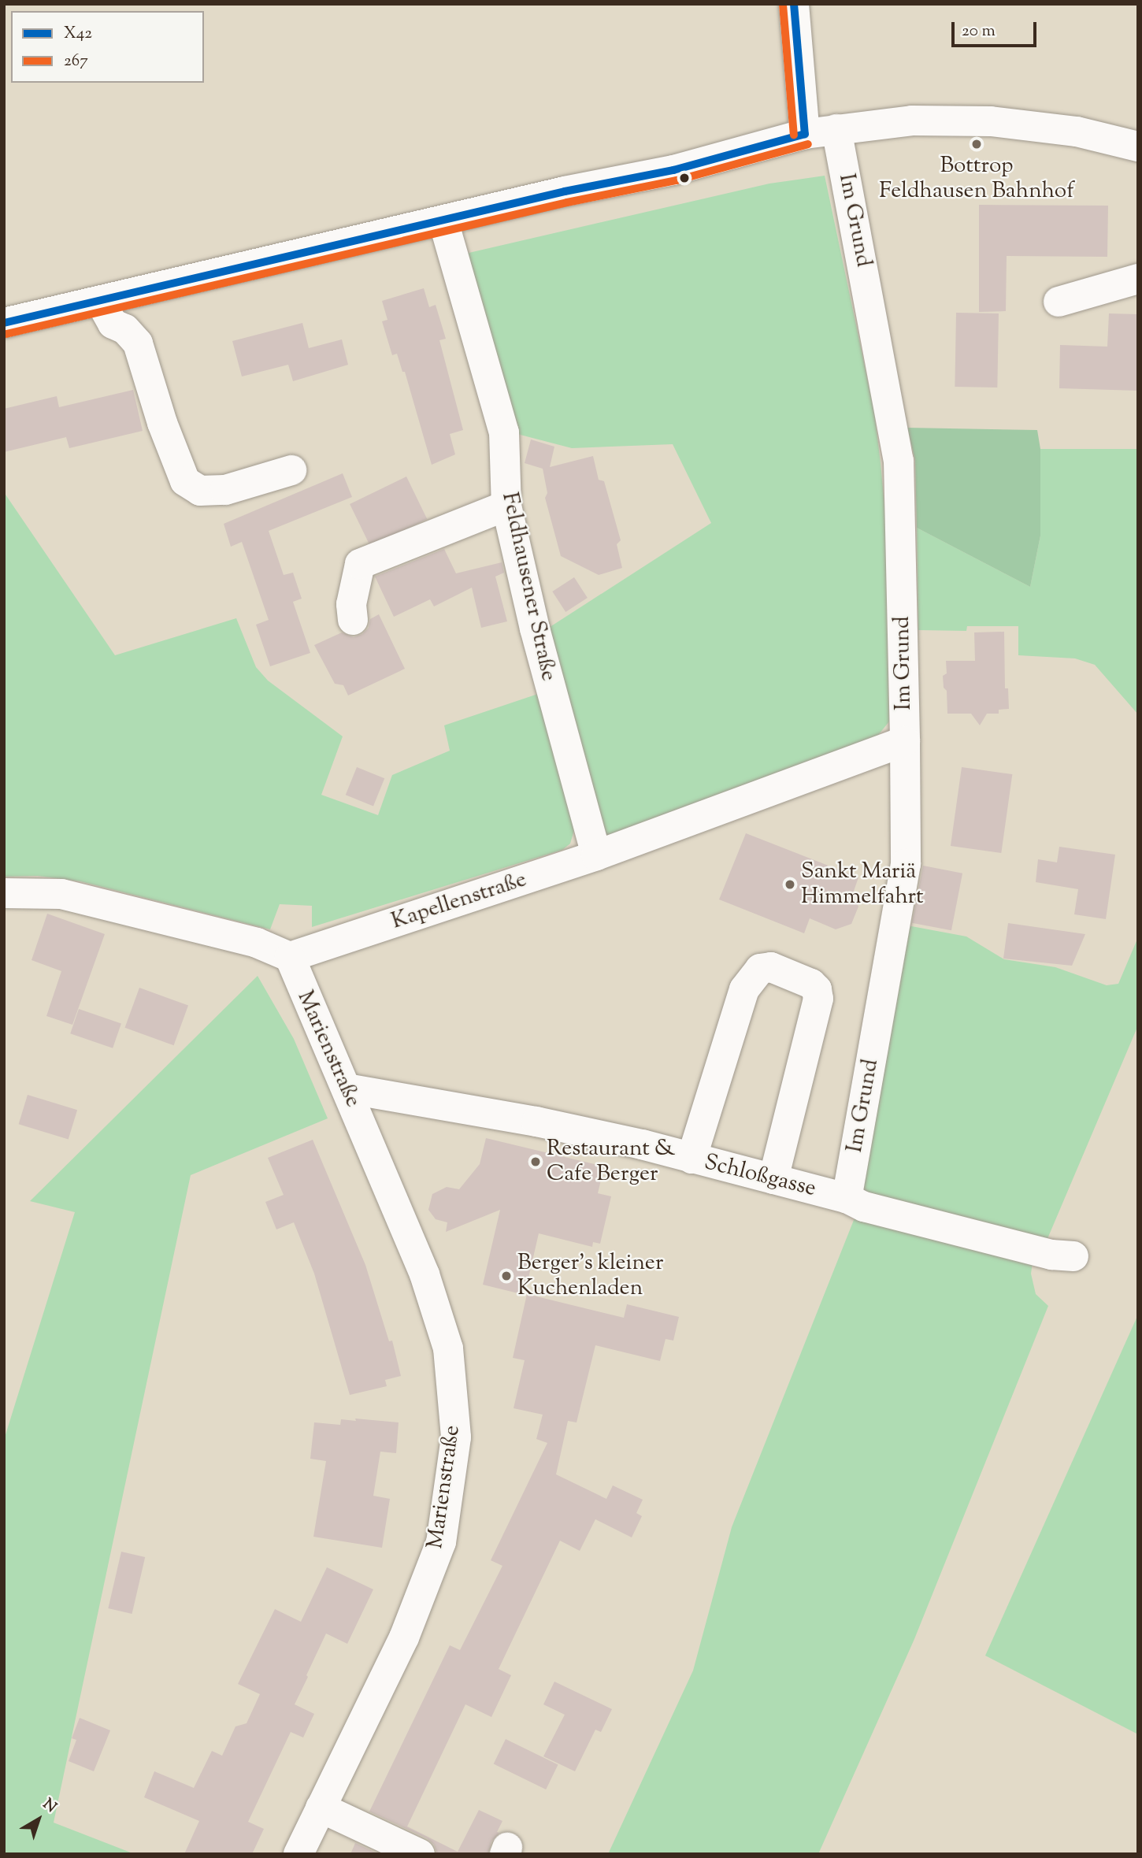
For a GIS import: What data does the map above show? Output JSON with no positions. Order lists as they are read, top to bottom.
{
  "streets": {
    "street": [
      "Im Grund",
      "Feldhausener Straße",
      "Kapellenstraße",
      "Marienstraße",
      "Schloßgasse"
    ]
  },
  "crossings": [
    ["Im Grund", "Kapellenstraße"],
    ["Im Grund", "Schloßgasse"],
    ["Feldhausener Straße", "Kapellenstraße"],
    ["Kapellenstraße", "Marienstraße"],
    ["Marienstraße", "Schloßgasse"]
  ],
  "places": [
    "Bottrop Feldhausen Bahnhof",
    "Sankt Mariä Himmelfahrt",
    "Restaurant & Cafe Berger",
    "Berger's kleiner Kuchenladen"
  ],
  "lines": ["transit line X42", "transit line 267"],
  "legend": ["X42", "267"],
  "scale_bar": "20 m",
  "north": "top right"
}
